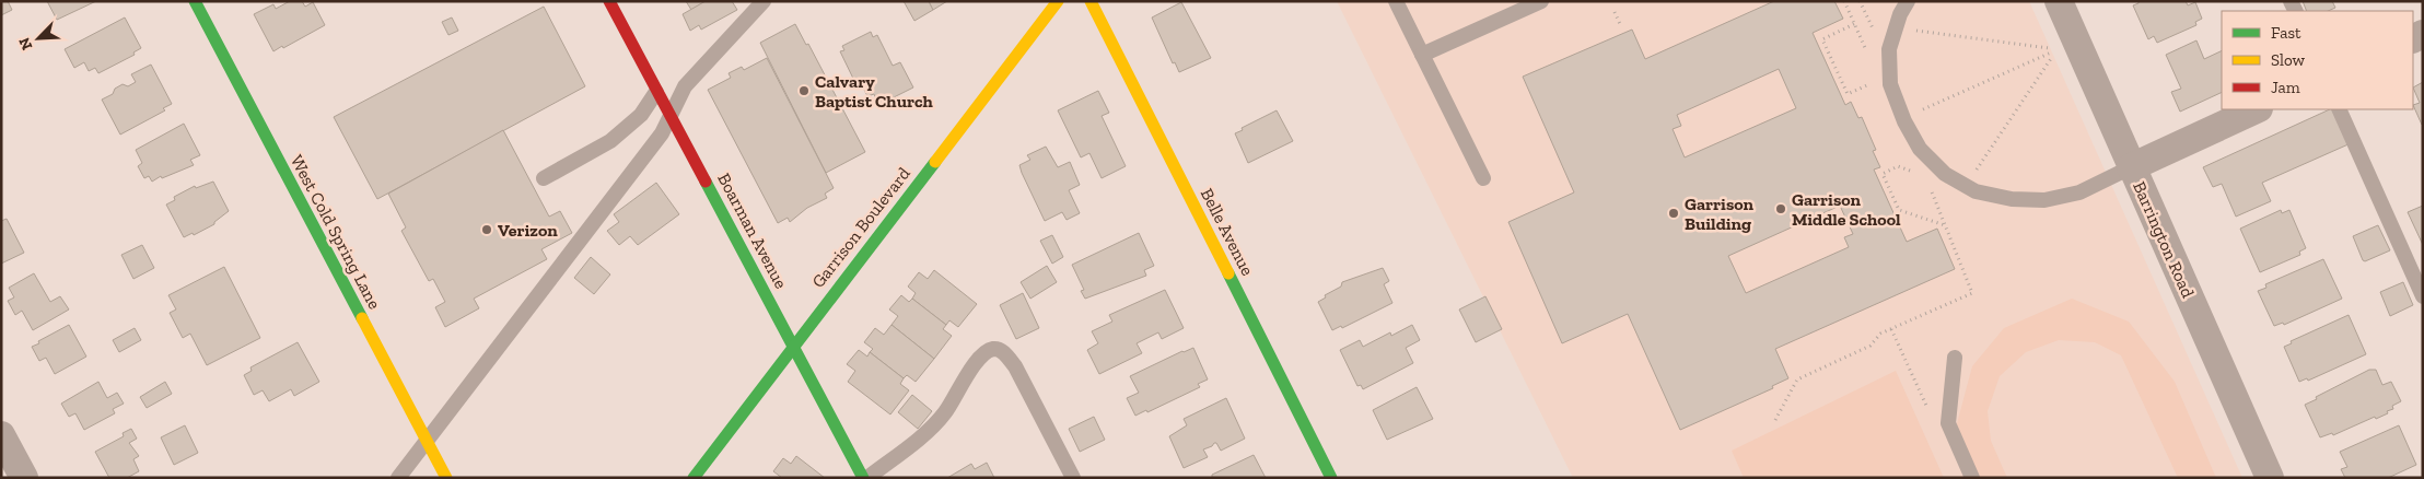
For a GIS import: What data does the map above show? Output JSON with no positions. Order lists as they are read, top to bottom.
{
  "streets": {
    "main road": [
      "Garrison Boulevard",
      "Boarman Avenue",
      "West Cold Spring Lane",
      "Belle Avenue"
    ],
    "street": ["Barrington Road"]
  },
  "crossings": [
    ["Garrison Boulevard", "Boarman Avenue"]
  ],
  "places": [
    "Calvary Baptist Church",
    "Garrison Middle School",
    "Garrison Building",
    "Verizon"
  ],
  "legend": ["Fast", "Slow", "Jam"],
  "north": "bottom left"
}
